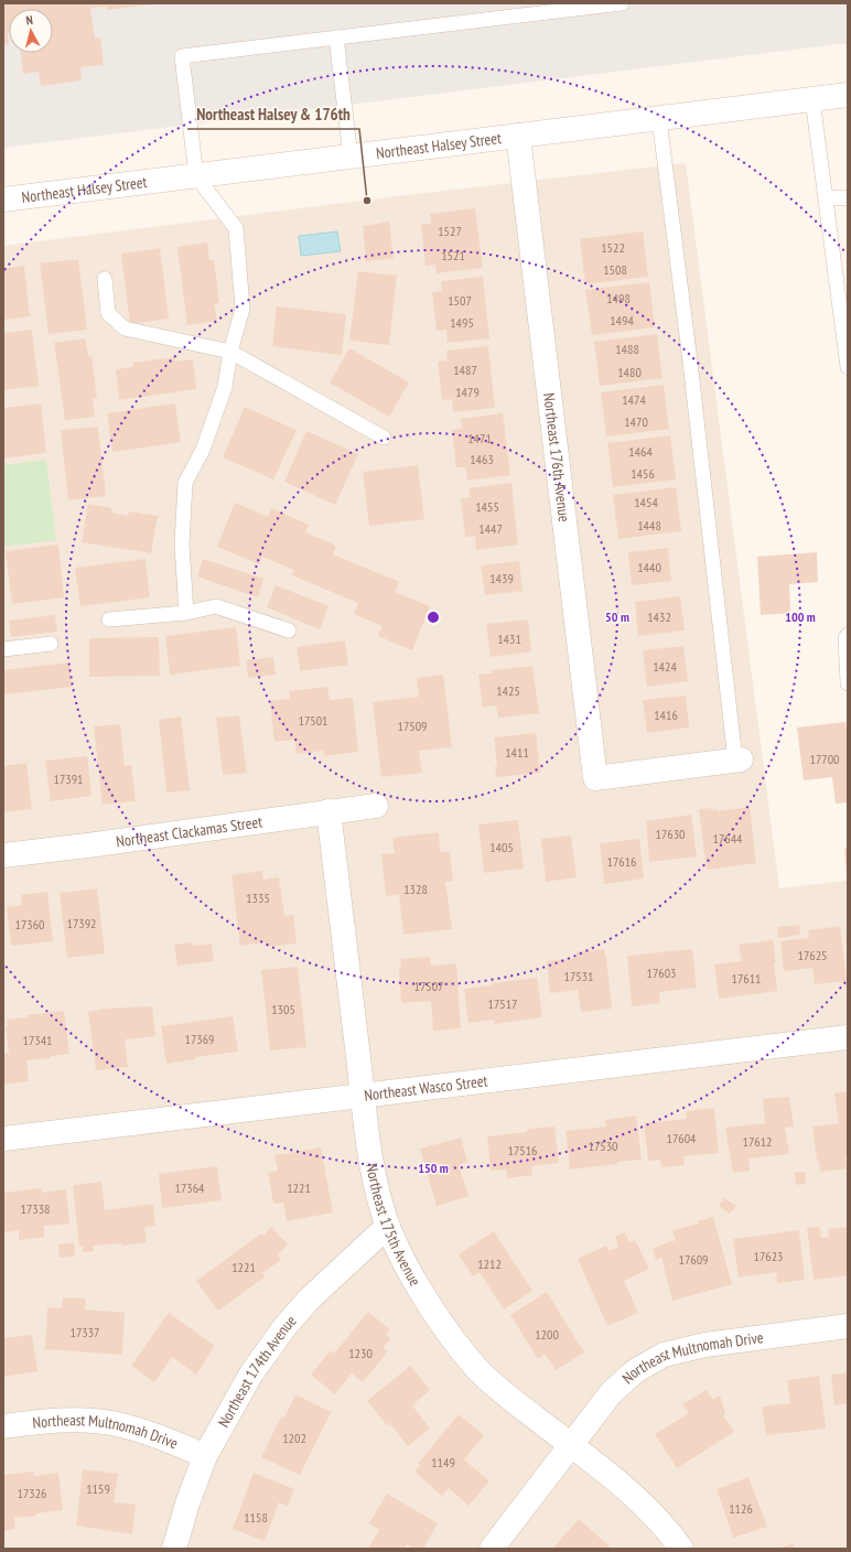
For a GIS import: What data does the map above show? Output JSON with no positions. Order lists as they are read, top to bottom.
{
  "streets": {
    "street": [
      "Northeast Halsey Street",
      "Northeast 176th Avenue",
      "Northeast Clackamas Street",
      "Northeast Wasco Street",
      "Northeast 175th Avenue",
      "Northeast Multnomah Drive",
      "Northeast 174th Avenue"
    ]
  },
  "crossings": [
    ["Northeast Halsey Street", "Northeast 176th Avenue"],
    ["Northeast Clackamas Street", "Northeast 175th Avenue"],
    ["Northeast Wasco Street", "Northeast 175th Avenue"],
    ["Northeast 175th Avenue", "Northeast Multnomah Drive"],
    ["Northeast 175th Avenue", "Northeast 174th Avenue"],
    ["Northeast Multnomah Drive", "Northeast 174th Avenue"]
  ],
  "places": ["Northeast Halsey & 176th"],
  "house_numbers": [
    "1527",
    "1522",
    "1521",
    "1508",
    "1498",
    "1507",
    "1494",
    "1495",
    "1488",
    "1487",
    "1480",
    "1479",
    "1474",
    "1470",
    "1471",
    "1464",
    "1463",
    "1456",
    "1454",
    "1455",
    "1448",
    "1447",
    "1440",
    "1439",
    "1432",
    "1431",
    "1424",
    "1425",
    "1416",
    "17501",
    "17509",
    "1411",
    "17700",
    "17391",
    "17630",
    "17644",
    "1405",
    "17616",
    "1328",
    "1335",
    "17392",
    "17360",
    "17625",
    "17603",
    "17531",
    "17611",
    "17507",
    "17517",
    "1305",
    "17369",
    "17341",
    "17604",
    "17612",
    "17530",
    "17516",
    "17364",
    "1221",
    "17338",
    "17623",
    "17609",
    "1212",
    "1221",
    "17337",
    "1200",
    "1230",
    "1202",
    "1149",
    "1159",
    "17326",
    "1126",
    "1158"
  ],
  "north": "top",
  "rings": ["50 m", "100 m", "150 m"]
}
